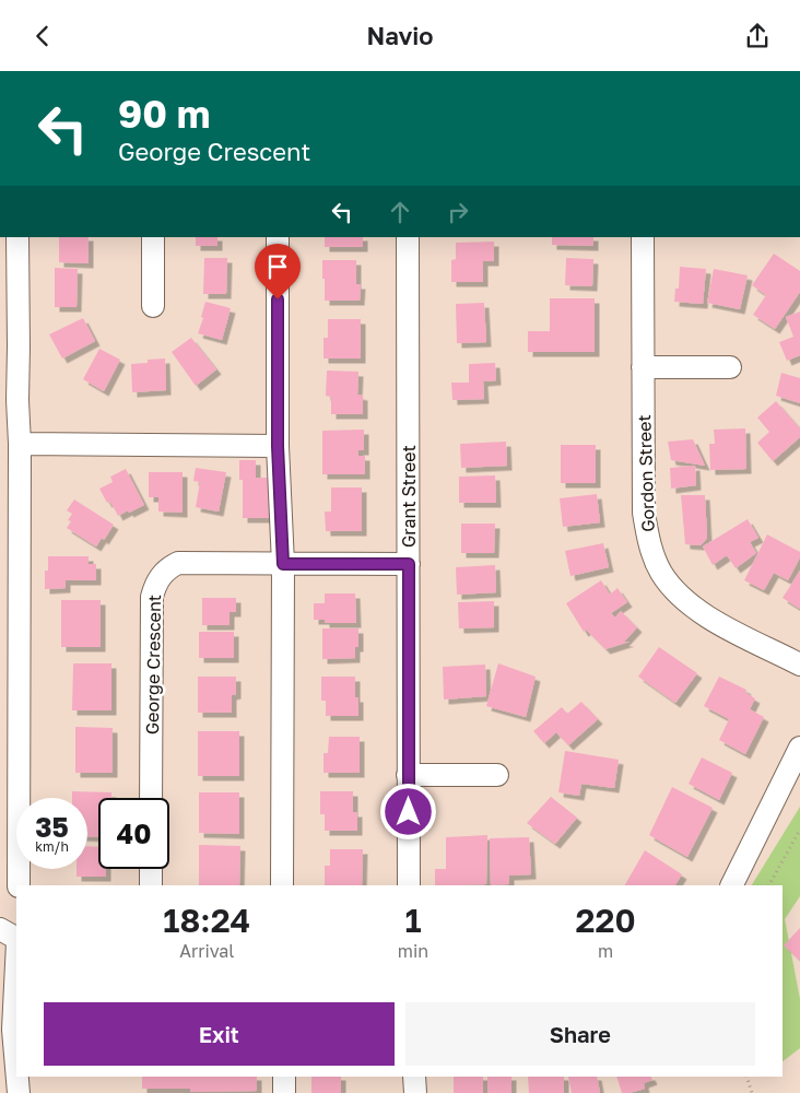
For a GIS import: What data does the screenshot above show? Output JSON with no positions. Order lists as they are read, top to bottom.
{
  "streets": {
    "street": ["Gordon Street", "Grant Street", "George Crescent"]
  },
  "crossings": [
    ["Grant Street", "George Crescent"]
  ],
  "page": {
    "header": "Navio",
    "turn": ["90 m", "George Crescent"],
    "speed": "35 km/h",
    "limit": "40",
    "eta": [
      "18:24",
      "Arrival",
      "1",
      "min",
      "220",
      "m"
    ],
    "buttons": ["Exit", "Share"]
  }
}
